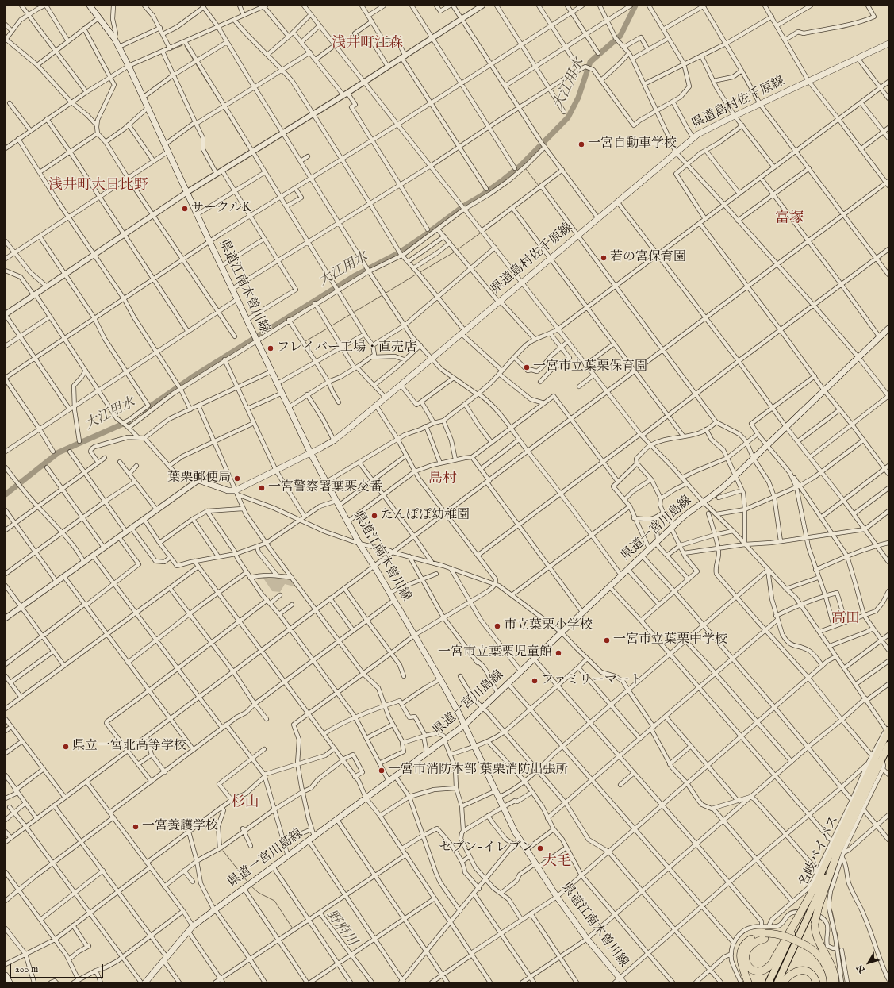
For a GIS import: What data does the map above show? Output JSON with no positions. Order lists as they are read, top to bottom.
{
  "streets": {
    "highway": ["名岐バイパス"],
    "main road": ["県道島村佐千原線", "県道江南木曽川線", "県道一宮川島線"]
  },
  "crossings": [
    ["県道島村佐千原線", "県道江南木曽川線"],
    ["県道江南木曽川線", "県道一宮川島線"]
  ],
  "districts": [
    "浅井町江森",
    "浅井町大日比野",
    "富塚",
    "島村",
    "高田",
    "杉山",
    "大毛"
  ],
  "water": ["大江用水", "野府川"],
  "places": [
    "一宮自動車学校",
    "サークルK",
    "若の宮保育園",
    "フレイバー工場・直売店",
    "一宮市立葉栗保育園",
    "葉栗郵便局",
    "一宮警察署葉栗交番",
    "たんぽぽ幼稚園",
    "市立葉栗小学校",
    "一宮市立葉栗中学校",
    "一宮市立葉栗児童館",
    "ファミリーマート",
    "県立一宮北高等学校",
    "一宮市消防本部 葉栗消防出張所",
    "一宮養護学校",
    "セブン-イレブン"
  ],
  "scale_bar": "200 m",
  "north": "bottom left"
}
